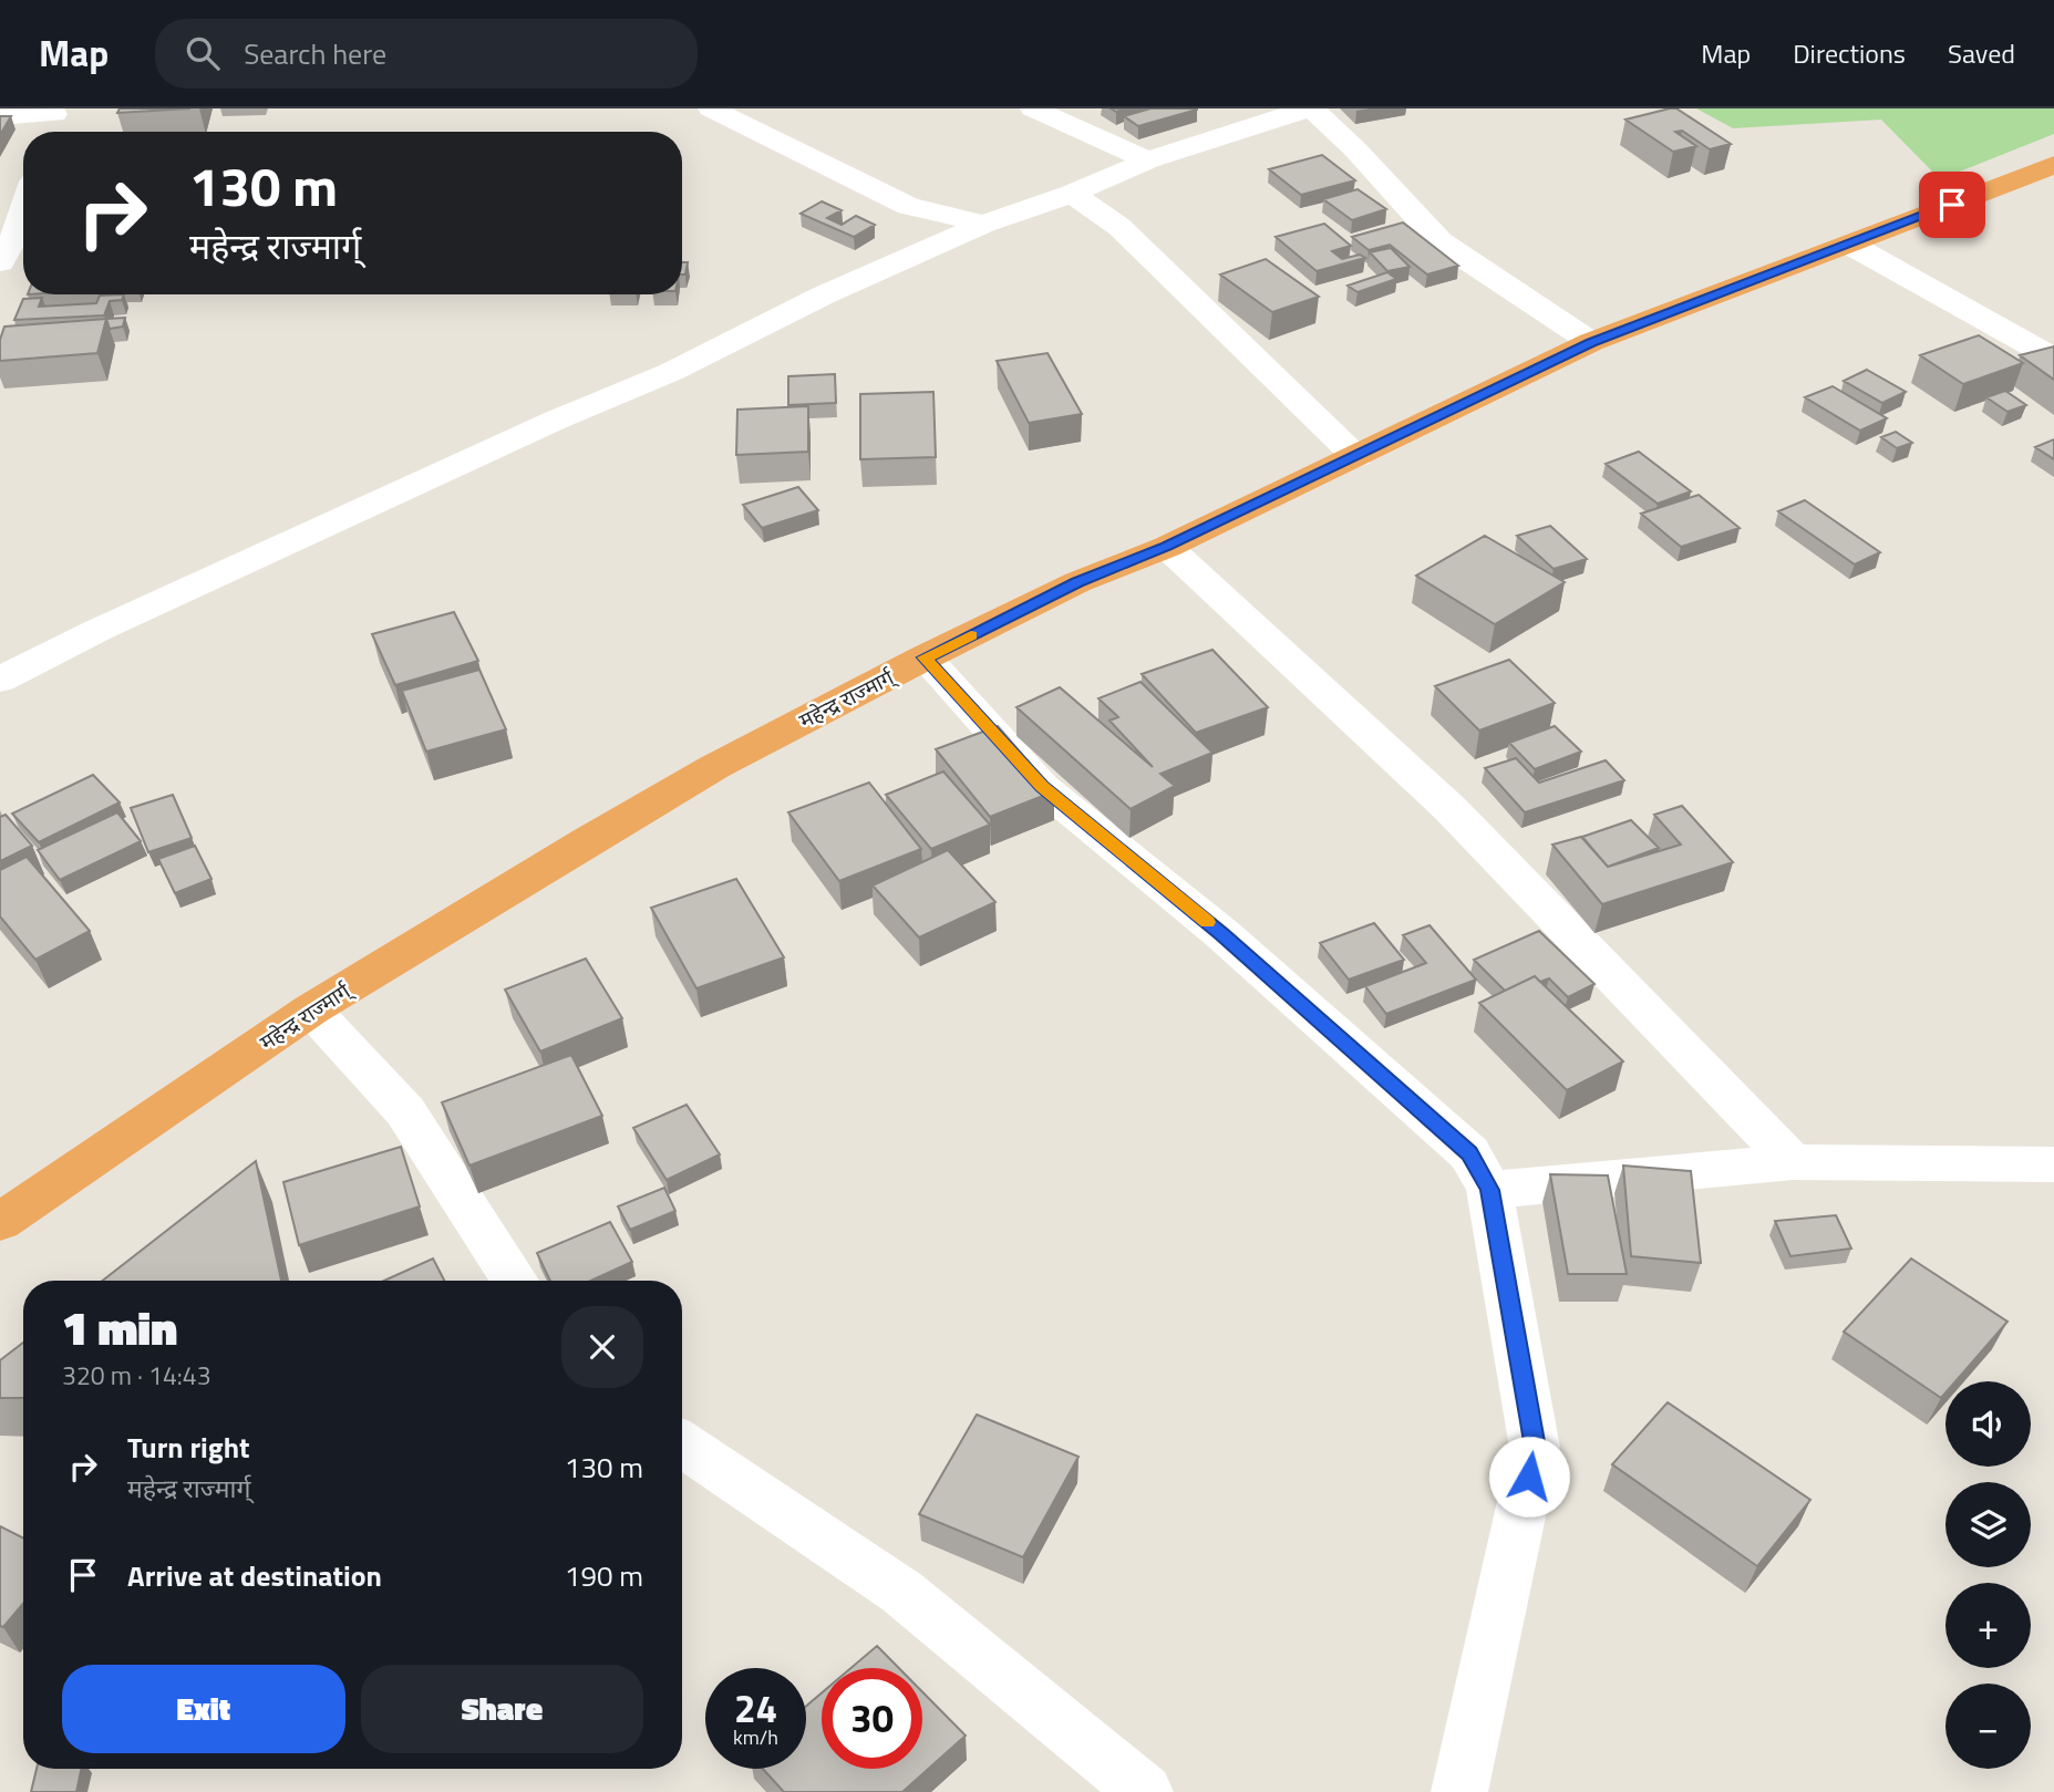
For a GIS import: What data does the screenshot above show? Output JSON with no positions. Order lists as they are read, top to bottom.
{
  "streets": {
    "highway": ["महेन्द्र राज्मार्ग्"]
  },
  "page": {
    "header": "Map",
    "search": "Search here",
    "nav": ["Map", "Directions", "Saved"],
    "turn": ["130 m", "महेन्द्र राज्मार्ग्"],
    "heading": ["1 min", "320 m · 14:43"],
    "map_buttons": ["+", "−"],
    "list": [
      {
        "name": "Turn right",
        "note": "महेन्द्र राज्मार्ग्",
        "value": "130 m"
      },
      {
        "name": "Arrive at destination",
        "value": "190 m"
      }
    ],
    "buttons": ["Exit", "Share"],
    "speed": "24 km/h",
    "limit": "30"
  }
}
